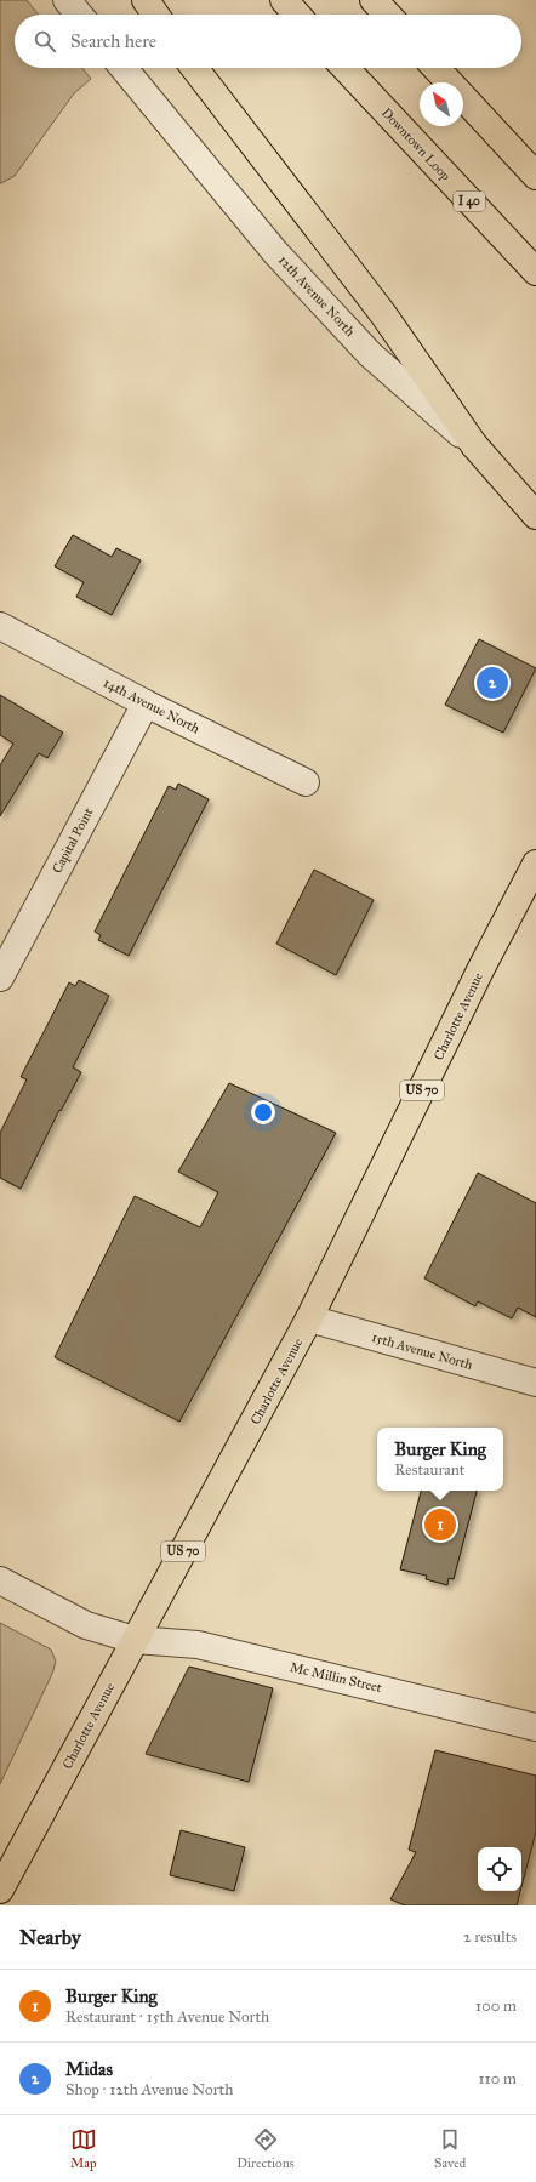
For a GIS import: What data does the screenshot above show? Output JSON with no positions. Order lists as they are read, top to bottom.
{
  "streets": {
    "main road": [
      "Downtown Loop",
      "I 40",
      "12th Avenue North",
      "Charlotte Avenue",
      "US 70"
    ],
    "street": [
      "14th Avenue North",
      "Capital Point",
      "15th Avenue North",
      "Mc Millin Street"
    ]
  },
  "crossings": [
    ["14th Avenue North", "Capital Point"],
    ["Charlotte Avenue", "15th Avenue North"],
    ["Charlotte Avenue", "Mc Millin Street"]
  ],
  "north": "top left",
  "page": {
    "search": "Search here",
    "pins": ["2", "1"],
    "popup": ["Burger King", "Restaurant"],
    "heading": ["Nearby", "2 results"],
    "list": [
      {
        "mark": "1",
        "name": "Burger King",
        "note": "Restaurant · 15th Avenue North",
        "value": "100 m"
      },
      {
        "mark": "2",
        "name": "Midas",
        "note": "Shop · 12th Avenue North",
        "value": "110 m"
      }
    ],
    "nav": ["Map", "Directions", "Saved"]
  }
}
